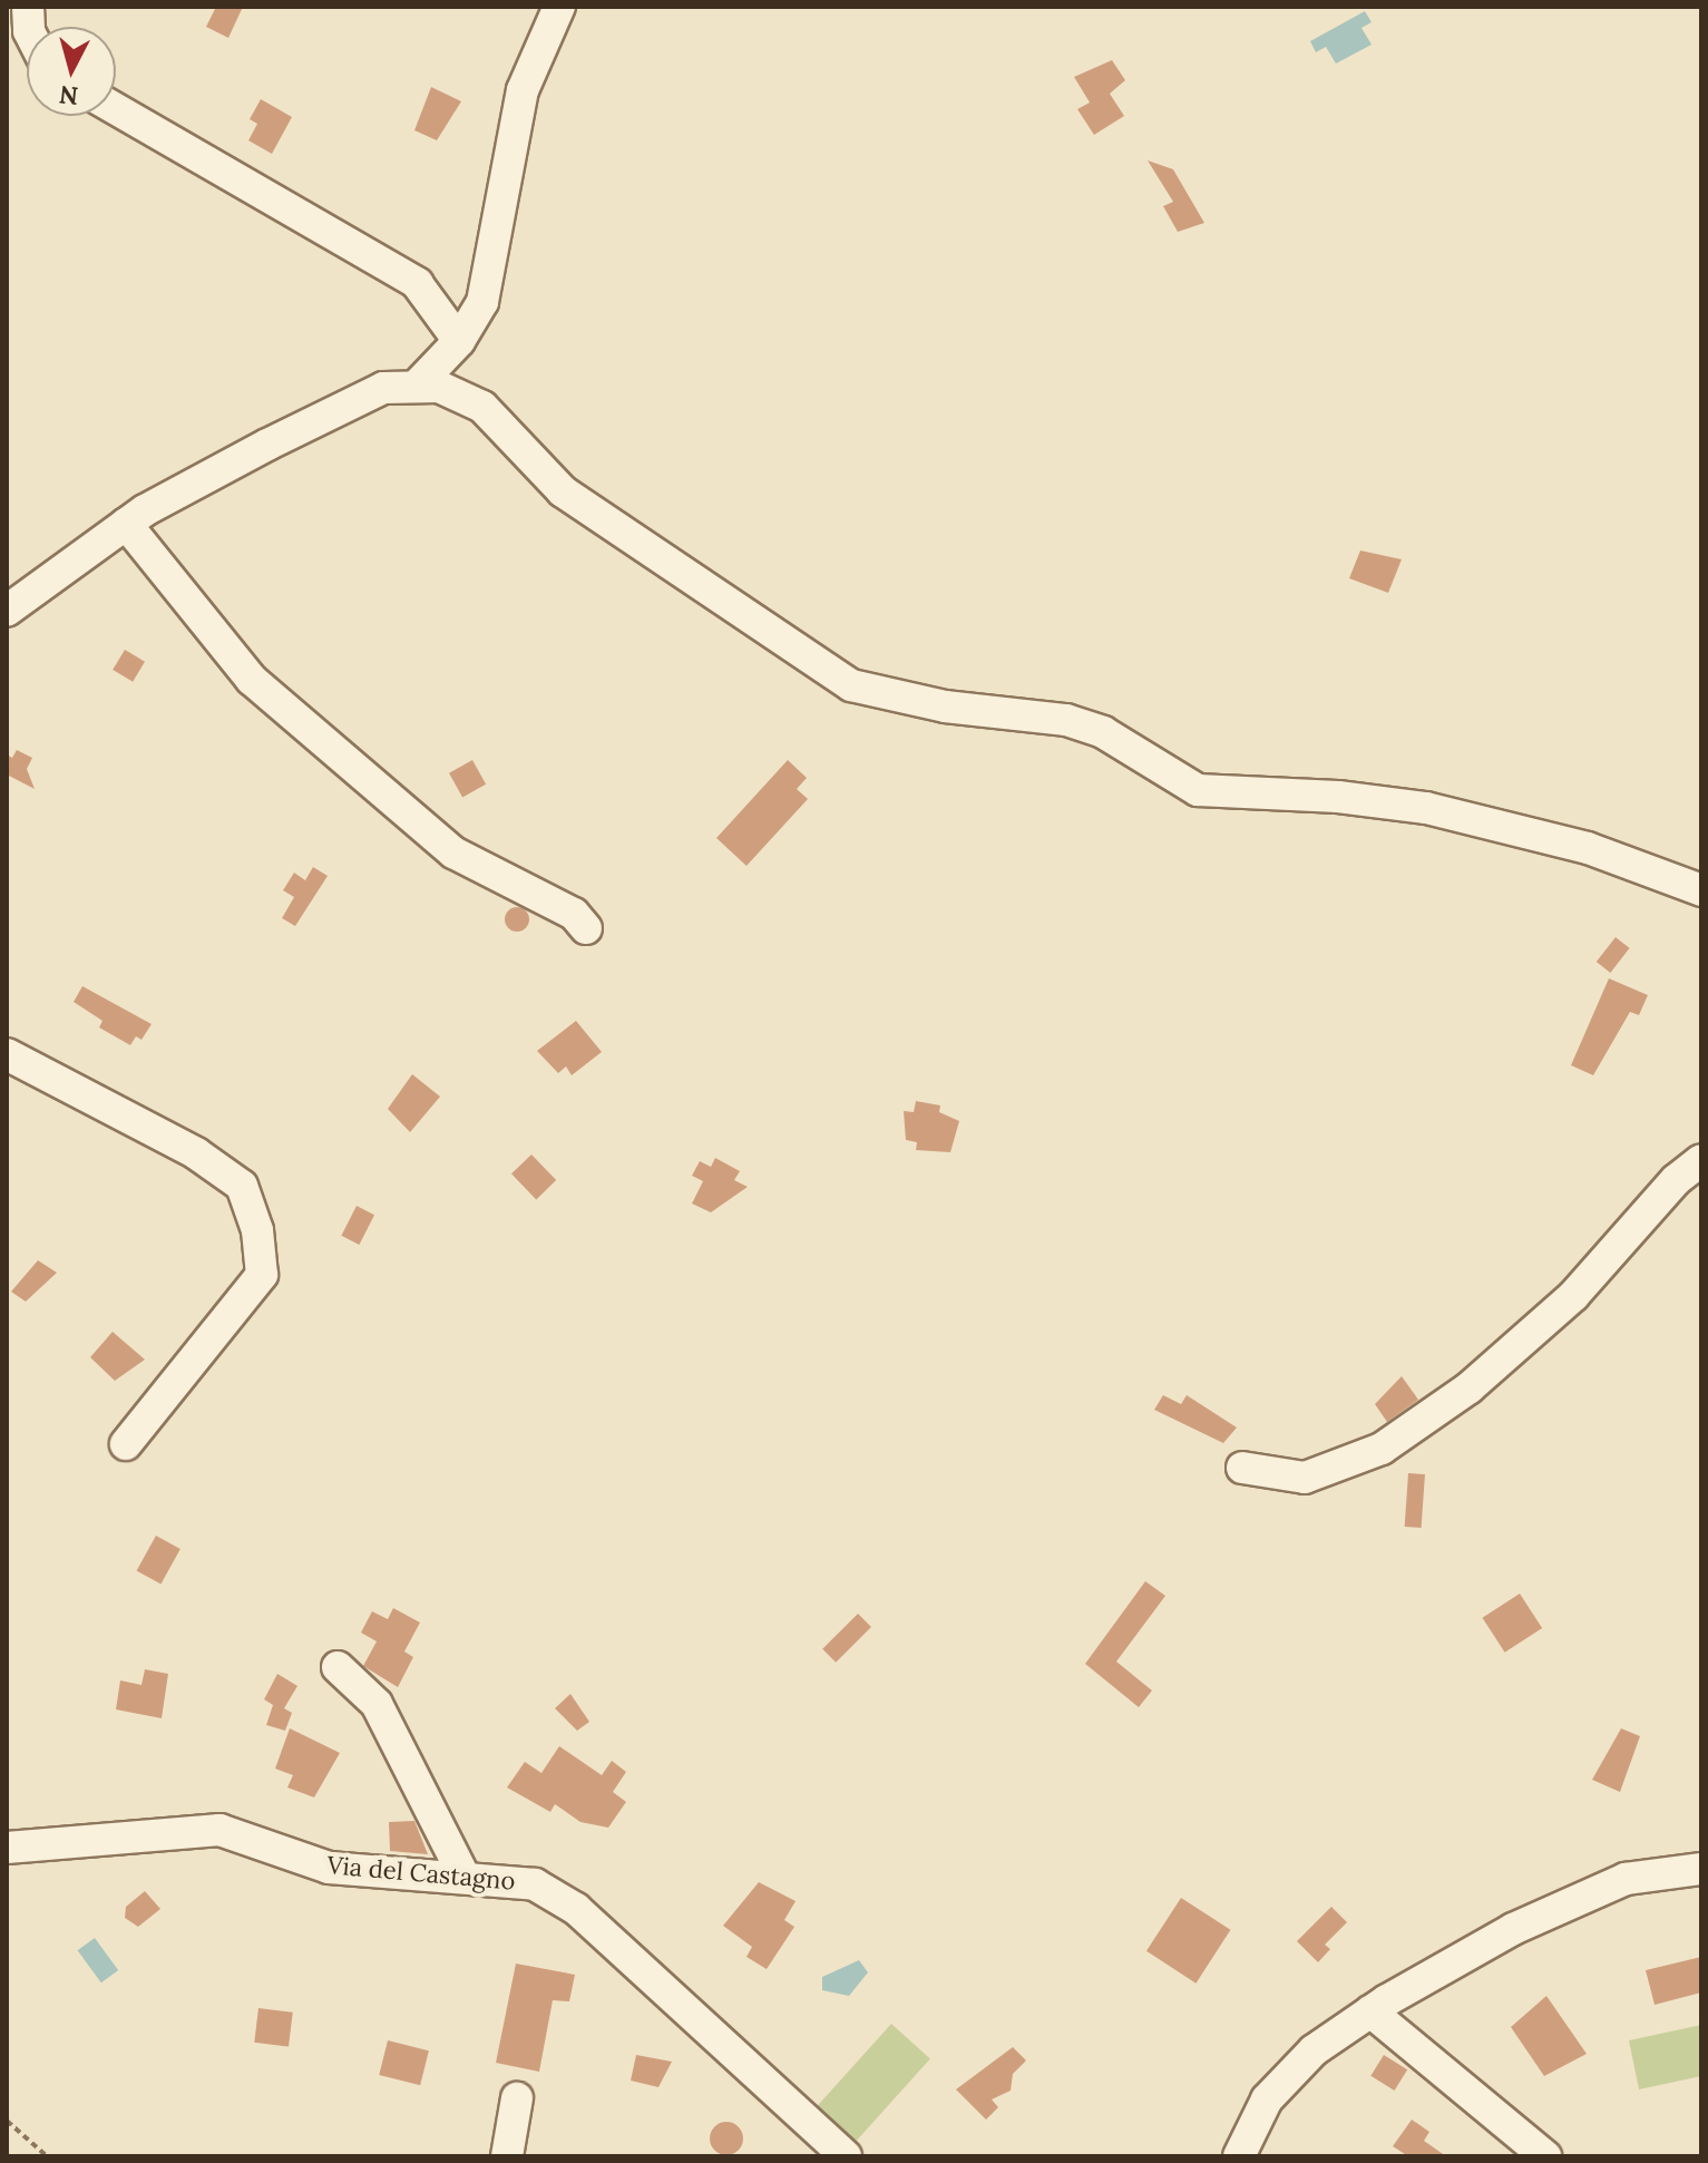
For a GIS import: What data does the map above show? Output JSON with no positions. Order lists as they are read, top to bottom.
{
  "streets": {
    "street": ["Via del Castagno"]
  },
  "north": "bottom"
}
